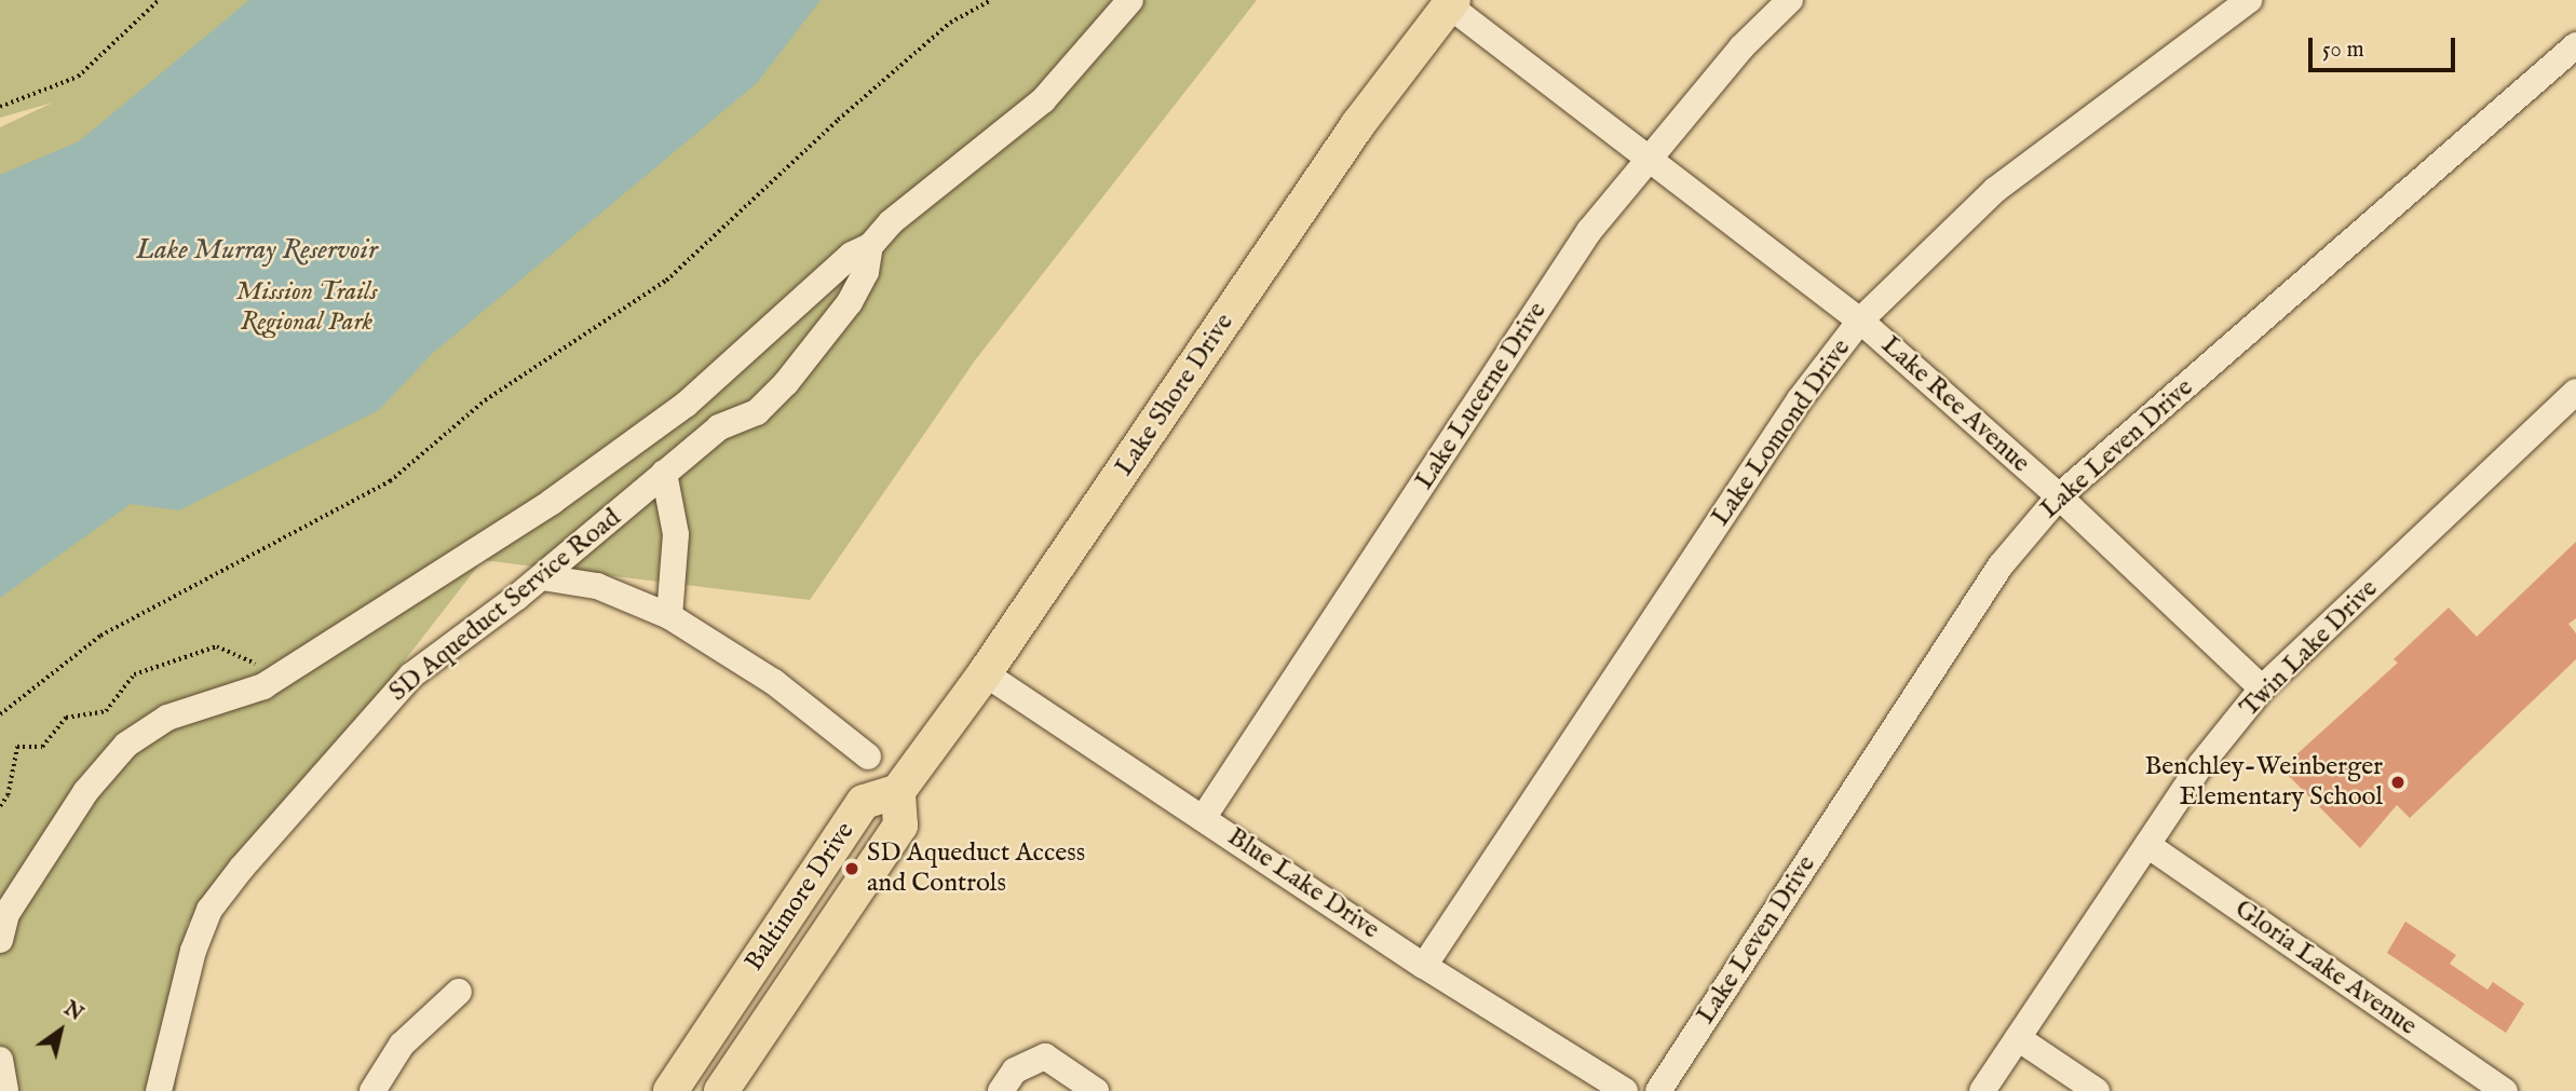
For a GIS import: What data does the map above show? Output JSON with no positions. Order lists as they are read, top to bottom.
{
  "streets": {
    "main road": ["Lake Shore Drive", "Baltimore Drive"],
    "street": [
      "Lake Lucerne Drive",
      "Lake Ree Avenue",
      "Lake Lomond Drive",
      "Lake Leven Drive",
      "SD Aqueduct Service Road",
      "Twin Lake Drive",
      "Blue Lake Drive",
      "Gloria Lake Avenue"
    ]
  },
  "crossings": [
    ["Lake Shore Drive", "Lake Ree Avenue"],
    ["Lake Shore Drive", "Blue Lake Drive"],
    ["Lake Shore Drive", "Baltimore Drive"],
    ["Lake Lucerne Drive", "Lake Ree Avenue"],
    ["Lake Lucerne Drive", "Blue Lake Drive"],
    ["Lake Ree Avenue", "Lake Lomond Drive"],
    ["Lake Ree Avenue", "Lake Leven Drive"],
    ["Lake Ree Avenue", "Twin Lake Drive"],
    ["Lake Lomond Drive", "Blue Lake Drive"],
    ["Twin Lake Drive", "Gloria Lake Avenue"]
  ],
  "water": ["Lake Murray Reservoir"],
  "parks": ["Mission Trails Regional Park"],
  "places": ["Benchley-Weinberger Elementary School", "SD Aqueduct Access and Controls"],
  "scale_bar": "50 m",
  "north": "top right"
}
